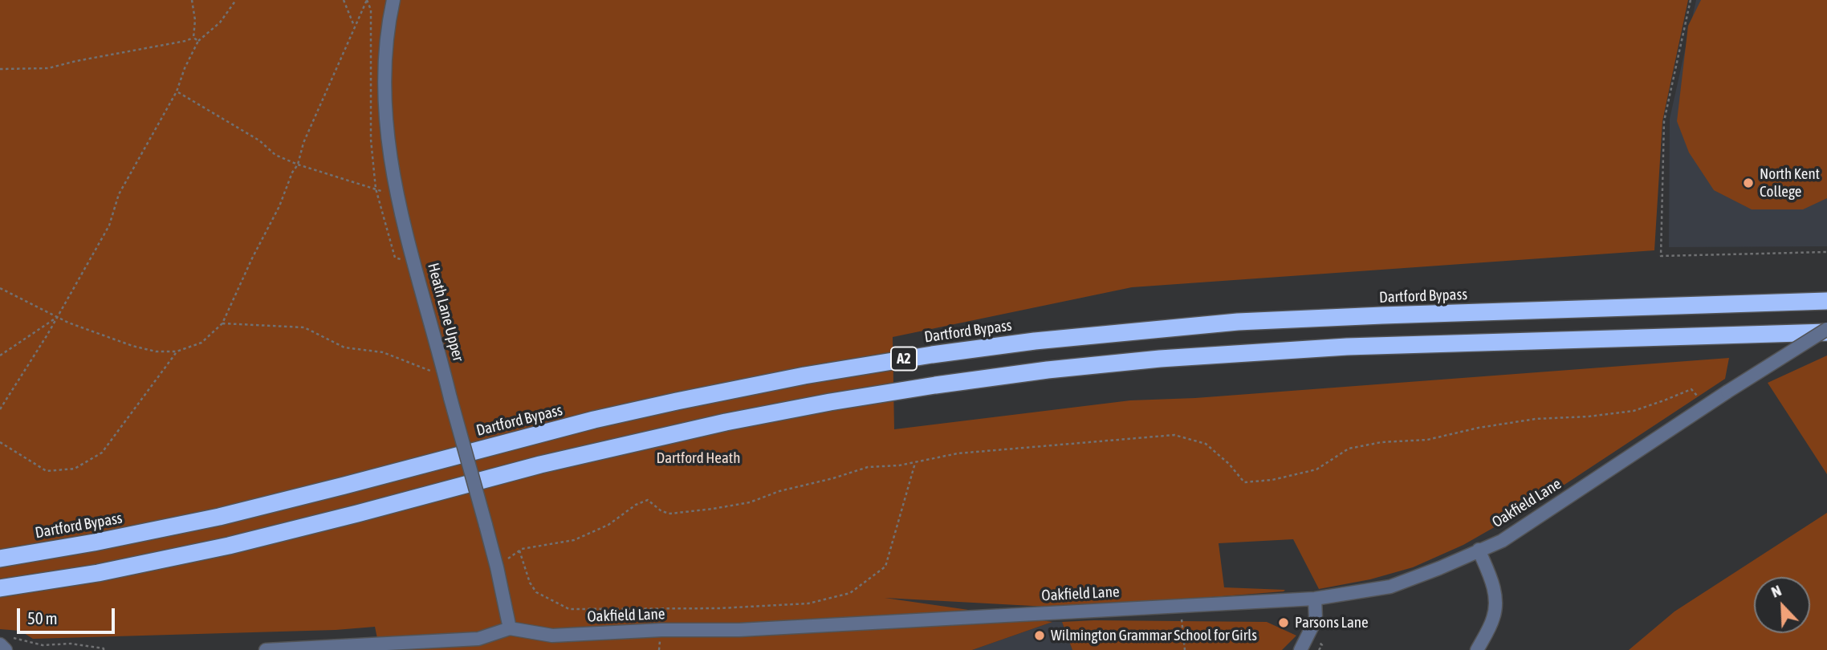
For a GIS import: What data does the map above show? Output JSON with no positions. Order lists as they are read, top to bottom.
{
  "streets": {
    "highway": ["Dartford Bypass", "A2"],
    "street": ["Heath Lane Upper", "Oakfield Lane"]
  },
  "crossings": [
    ["Heath Lane Upper", "Oakfield Lane"],
    ["A2", "Oakfield Lane"]
  ],
  "parks": ["Dartford Heath"],
  "places": ["North Kent College", "Parsons Lane", "Wilmington Grammar School for Girls"],
  "scale_bar": "50 m",
  "north": "top left"
}
